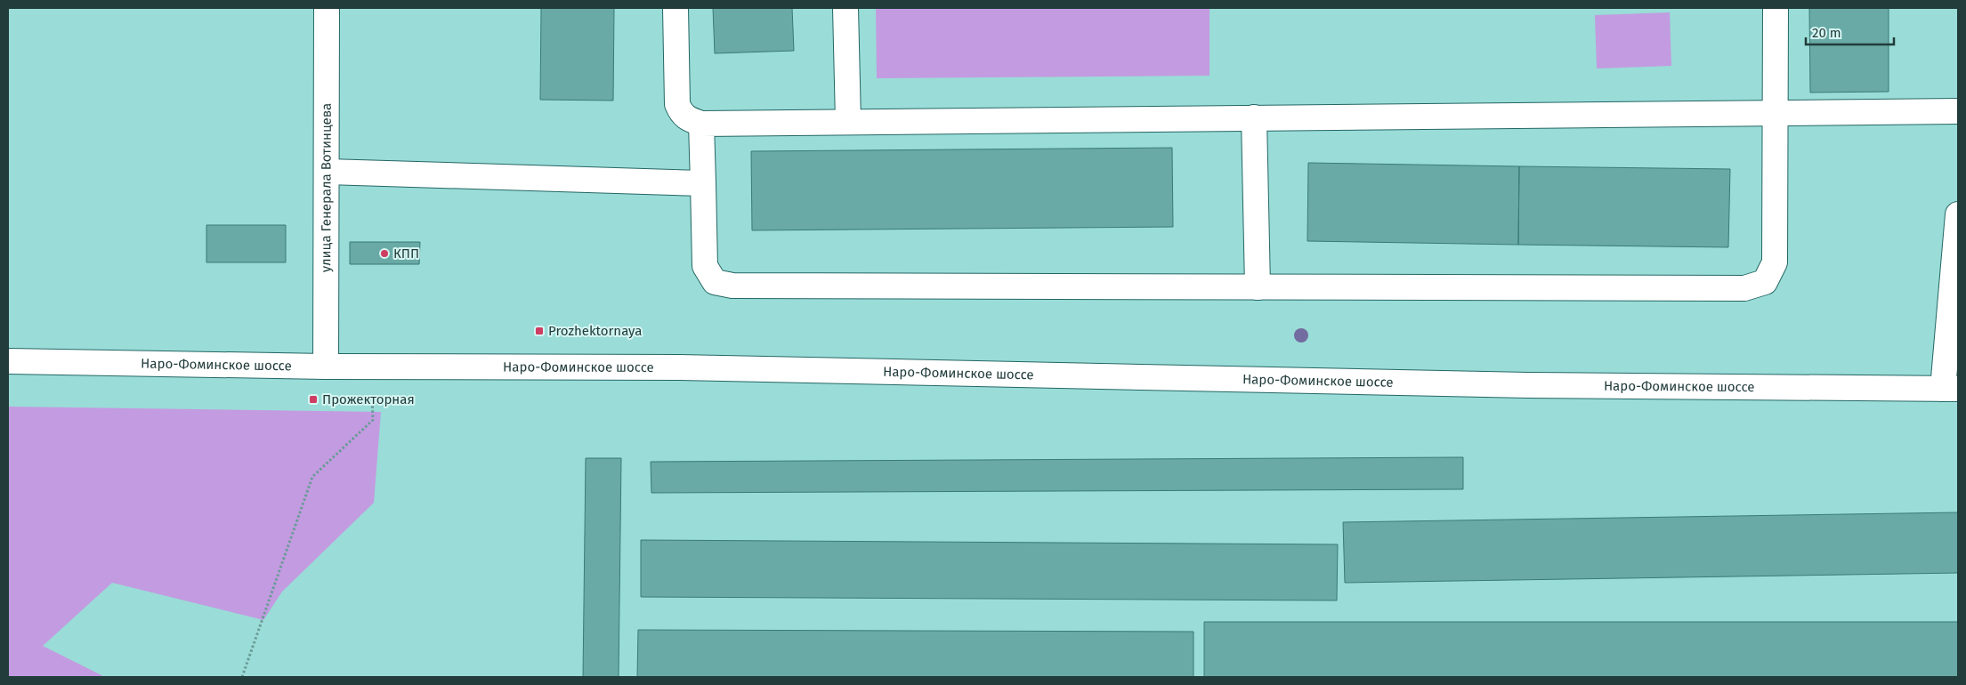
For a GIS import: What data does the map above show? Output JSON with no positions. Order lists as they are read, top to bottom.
{
  "streets": {
    "main road": ["улица Генерала Вотинцева", "Наро-Фоминское шоссе"]
  },
  "crossings": [
    ["улица Генерала Вотинцева", "Наро-Фоминское шоссе"]
  ],
  "places": {
    "other": ["КПП"],
    "transit": ["Prozhektornaya", "Прожекторная"]
  },
  "scale_bar": "20 m"
}
